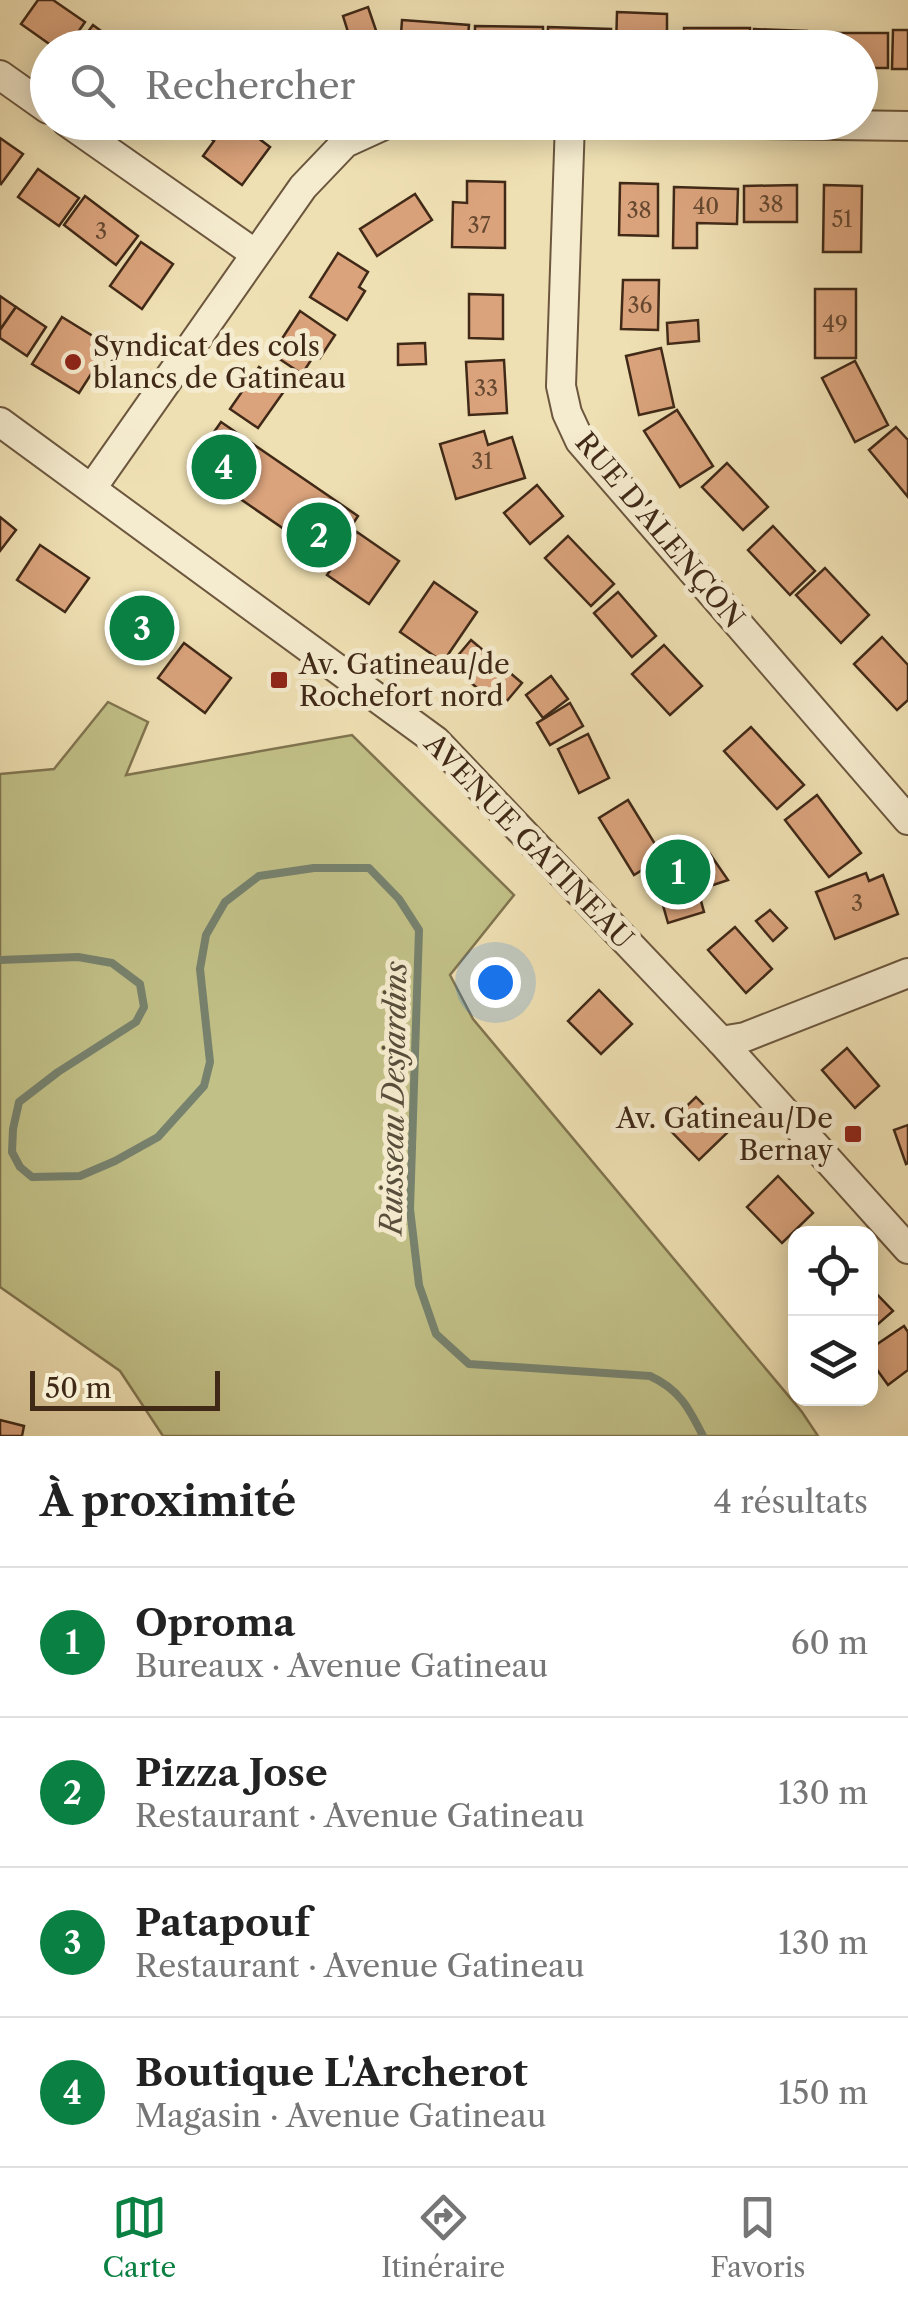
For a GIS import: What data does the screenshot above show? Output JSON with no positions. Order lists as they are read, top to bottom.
{
  "streets": {
    "street": ["RUE D'ALENÇON", "AVENUE GATINEAU"]
  },
  "water": ["Ruisseau Desjardins"],
  "places": {
    "other": ["Syndicat des cols blancs de Gatineau"],
    "transit": ["Av. Gatineau/de Rochefort nord", "Av. Gatineau/De Bernay"]
  },
  "house_numbers": [
    "38",
    "40",
    "38",
    "51",
    "37",
    "3",
    "36",
    "49",
    "33",
    "31",
    "3"
  ],
  "scale_bar": "50 m",
  "page": {
    "search": "Rechercher",
    "pins": [
      "4",
      "2",
      "3",
      "1"
    ],
    "scale": "50 m",
    "heading": ["À proximité", "4 résultats"],
    "list": [
      {
        "mark": "1",
        "name": "Oproma",
        "note": "Bureaux · Avenue Gatineau",
        "value": "60 m"
      },
      {
        "mark": "2",
        "name": "Pizza Jose",
        "note": "Restaurant · Avenue Gatineau",
        "value": "130 m"
      },
      {
        "mark": "3",
        "name": "Patapouf",
        "note": "Restaurant · Avenue Gatineau",
        "value": "130 m"
      },
      {
        "mark": "4",
        "name": "Boutique L'Archerot",
        "note": "Magasin · Avenue Gatineau",
        "value": "150 m"
      }
    ],
    "nav": ["Carte", "Itinéraire", "Favoris"]
  }
}
